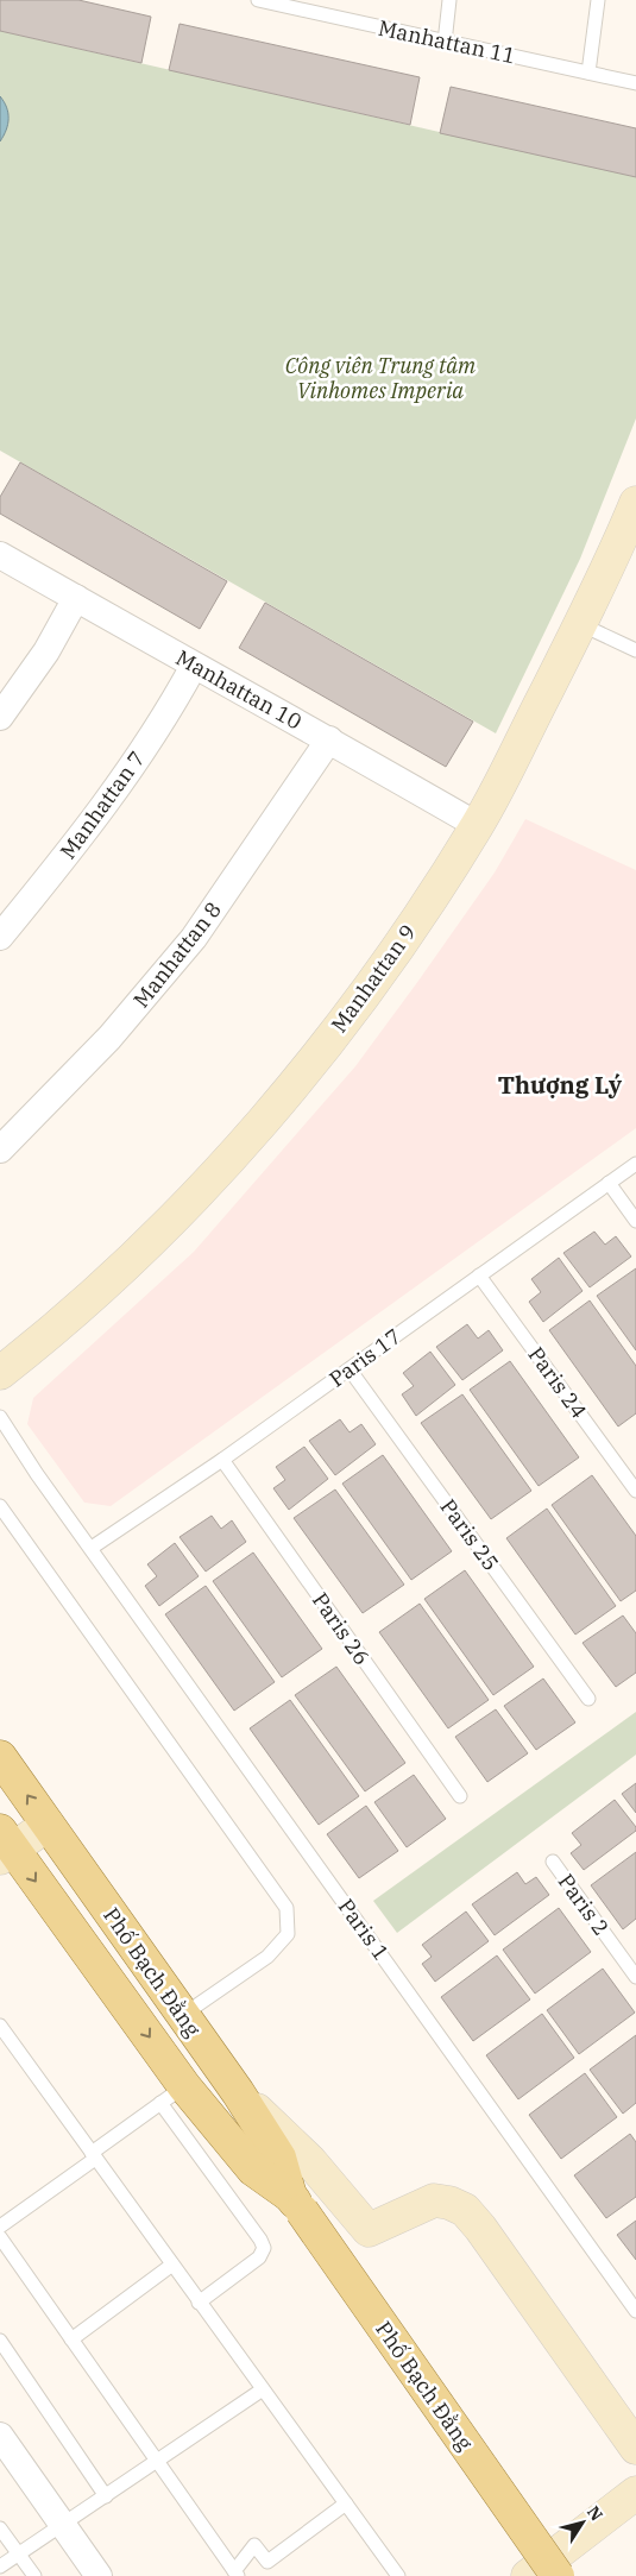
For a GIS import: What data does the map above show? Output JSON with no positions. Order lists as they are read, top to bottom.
{
  "streets": {
    "main road": ["Manhattan 9", "Phố Bạch Đằng"],
    "street": ["Manhattan 10", "Manhattan 7", "Manhattan 8"],
    "lane": [
      "Manhattan 11",
      "Paris 17",
      "Paris 24",
      "Paris 25",
      "Paris 26",
      "Paris 2",
      "Paris 1"
    ]
  },
  "crossings": [
    ["Manhattan 10", "Manhattan 7"],
    ["Manhattan 10", "Manhattan 8"],
    ["Manhattan 10", "Manhattan 9"],
    ["Paris 17", "Paris 24"],
    ["Paris 17", "Paris 25"],
    ["Paris 17", "Paris 26"],
    ["Paris 17", "Paris 1"]
  ],
  "districts": ["Thượng Lý"],
  "parks": ["Công viên Trung tâm Vinhomes Imperia"],
  "north": "top right"
}
